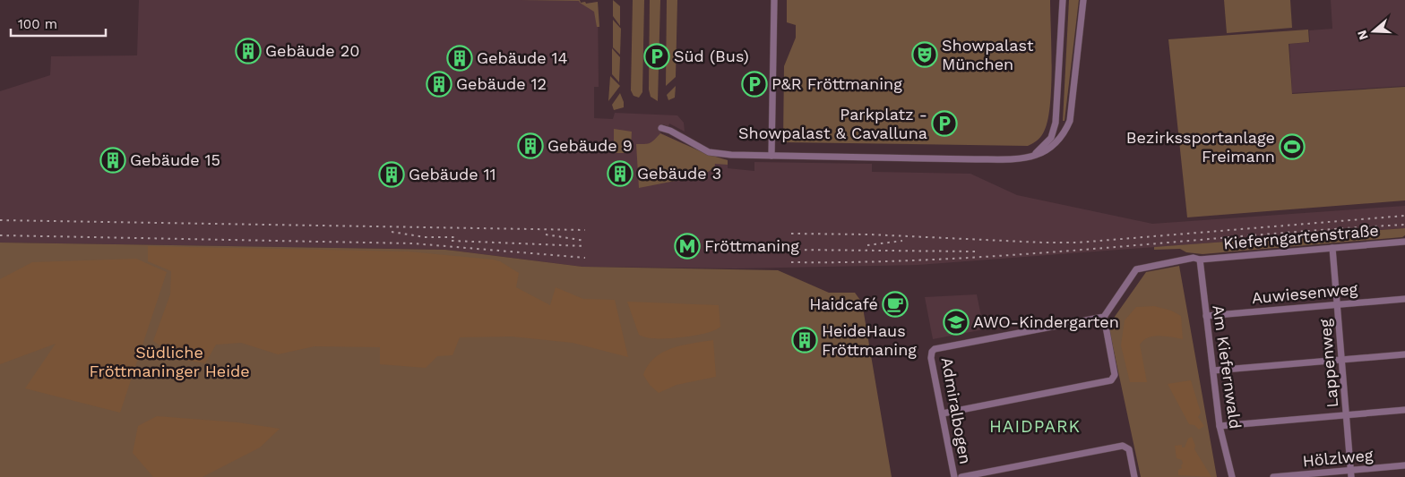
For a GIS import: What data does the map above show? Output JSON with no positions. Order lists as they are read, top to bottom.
{
  "streets": {
    "street": [
      "Kieferngartenstraße",
      "Auwiesenweg",
      "Lappenweg",
      "Am Kiefernwald",
      "Admiralbogen",
      "Hölzlweg"
    ]
  },
  "crossings": [
    ["Kieferngartenstraße", "Lappenweg"],
    ["Kieferngartenstraße", "Am Kiefernwald"],
    ["Auwiesenweg", "Lappenweg"],
    ["Auwiesenweg", "Am Kiefernwald"],
    ["Lappenweg", "Hölzlweg"]
  ],
  "districts": ["HAIDPARK"],
  "parks": ["Südliche Fröttmaninger Heide"],
  "places": {
    "building": [
      "Gebäude 20",
      "Gebäude 14",
      "Gebäude 12",
      "Gebäude 9",
      "Gebäude 15",
      "Gebäude 3",
      "Gebäude 11",
      "HeideHaus Fröttmaning"
    ],
    "theatre": ["Showpalast München"],
    "parking": ["Süd (Bus)", "P&R Fröttmaning", "Parkplatz - Showpalast & Cavalluna"],
    "sports": ["Bezirkssportanlage Freimann"],
    "metro station": ["Fröttmaning"],
    "cafe": ["Haidcafé"],
    "school or university": ["AWO-Kindergarten"]
  },
  "scale_bar": "100 m",
  "north": "left"
}
